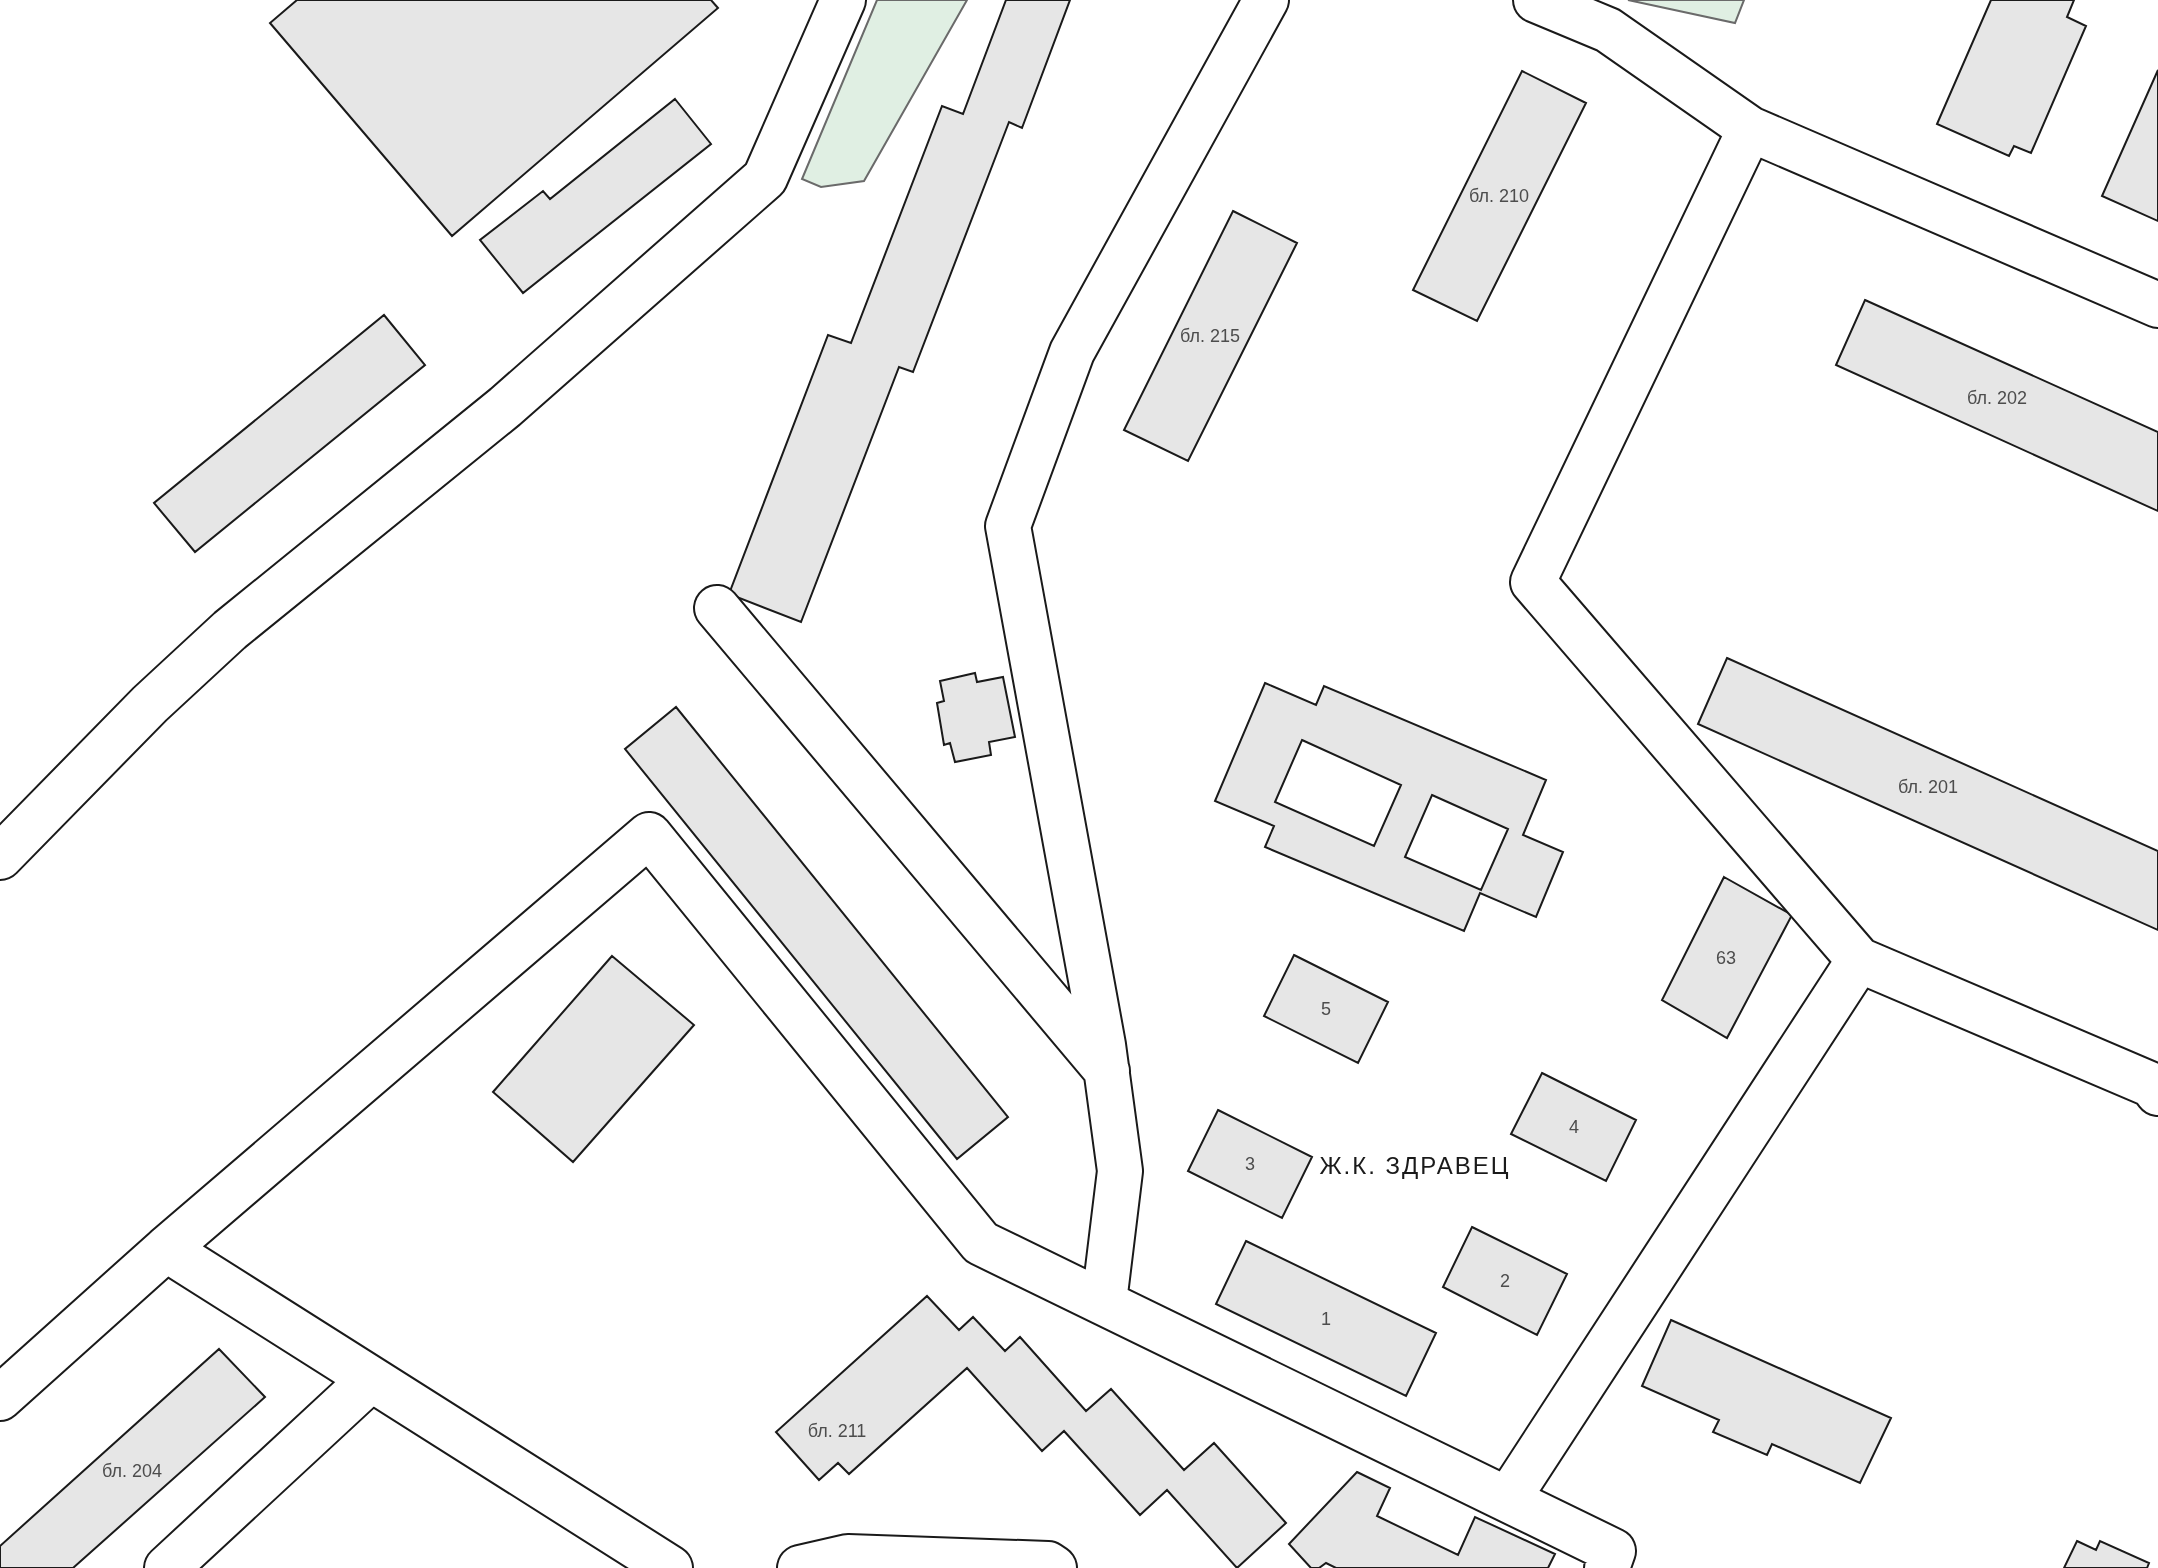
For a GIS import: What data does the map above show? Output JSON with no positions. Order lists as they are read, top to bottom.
{
  "districts": ["Ж.К. ЗДРАВЕЦ"],
  "house_numbers": [
    "бл. 210",
    "бл. 215",
    "бл. 202",
    "бл. 201",
    "63",
    "5",
    "4",
    "3",
    "2",
    "1",
    "бл. 211",
    "бл. 204"
  ]
}
